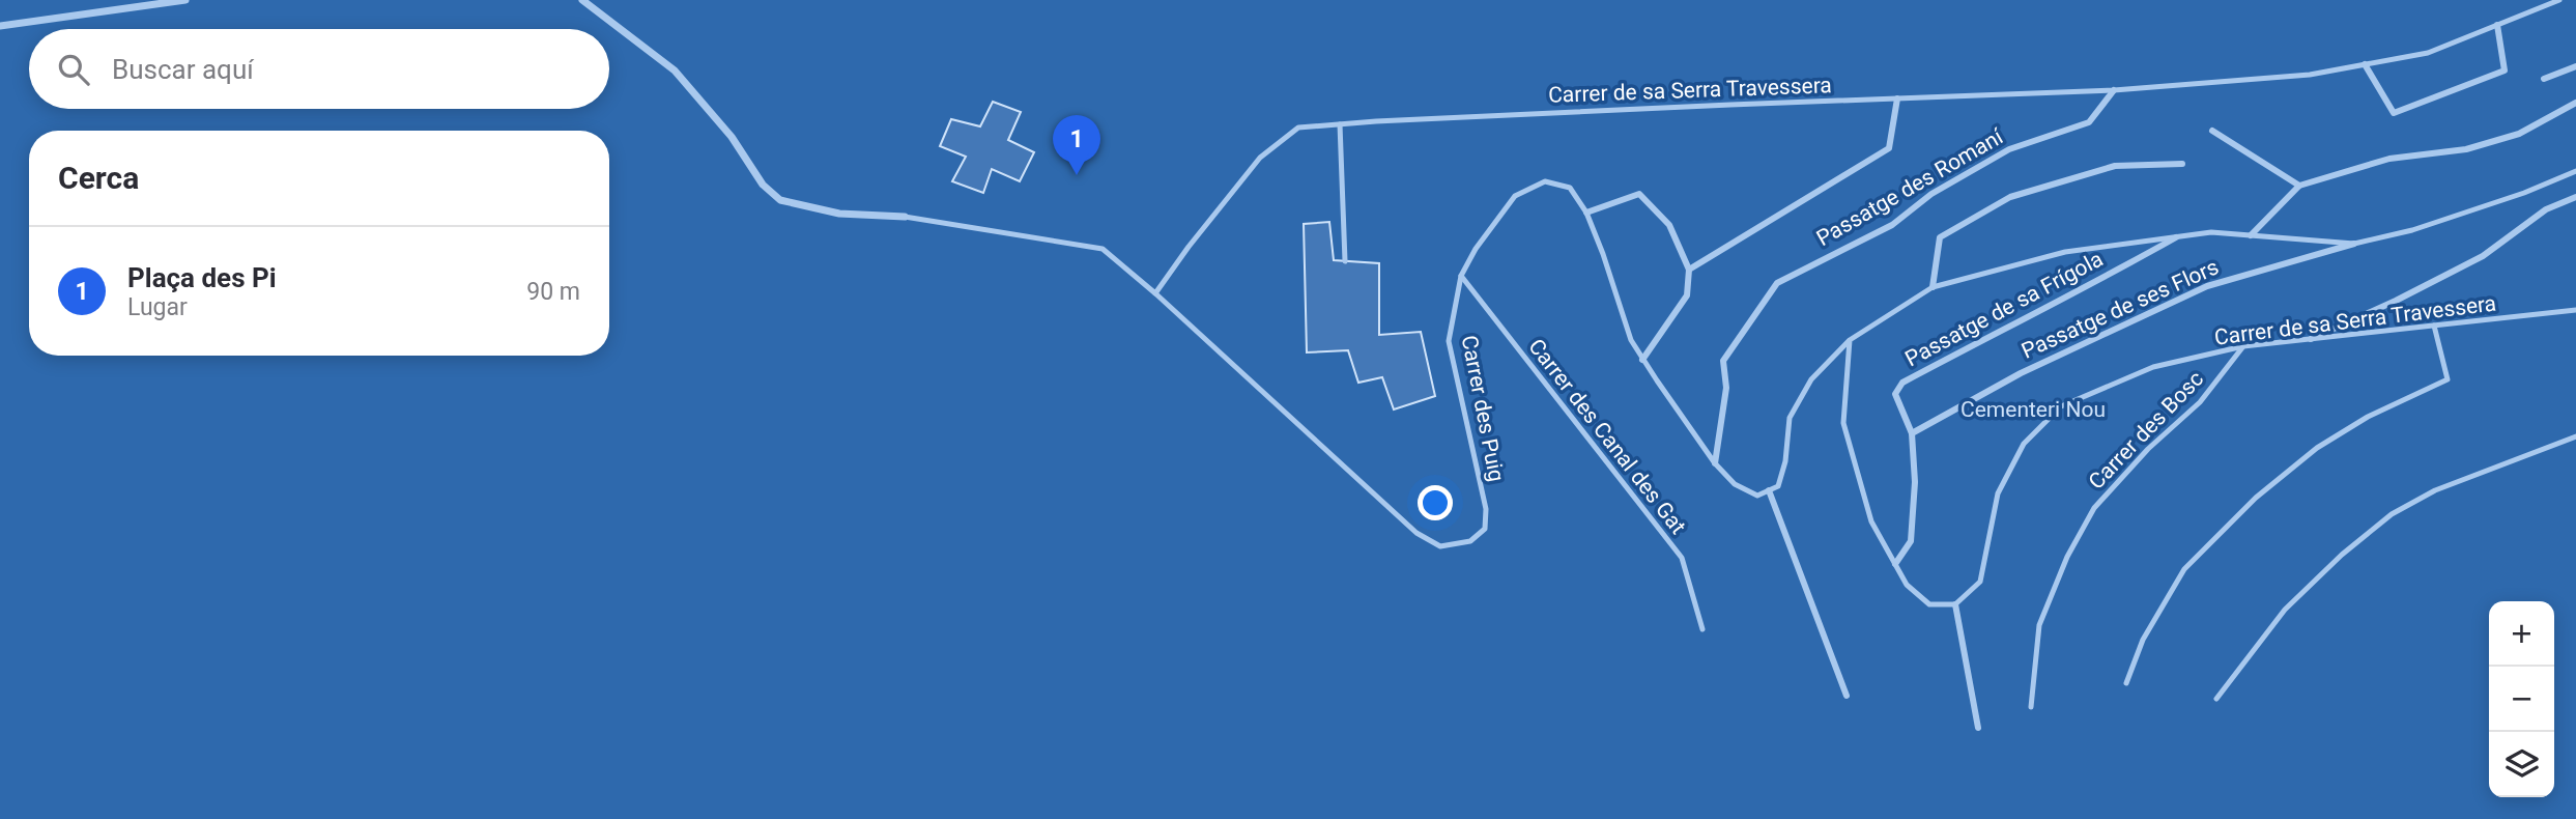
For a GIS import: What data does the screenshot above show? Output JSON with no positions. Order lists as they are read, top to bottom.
{
  "streets": {
    "street": ["Passatge des Romaní", "Passatge de sa Frígola", "Passatge de ses Flors"],
    "lane": [
      "Carrer de sa Serra Travessera",
      "Carrer des Puig",
      "Carrer des Bosc",
      "Carrer des Canal des Gat"
    ]
  },
  "crossings": [
    ["Carrer de sa Serra Travessera", "Passatge des Romaní"],
    ["Carrer de sa Serra Travessera", "Carrer des Puig"],
    ["Carrer de sa Serra Travessera", "Carrer des Bosc"],
    ["Passatge des Romaní", "Carrer des Puig"],
    ["Passatge de sa Frígola", "Passatge de ses Flors"],
    ["Carrer des Puig", "Carrer des Canal des Gat"]
  ],
  "parks": ["Cementeri Nou"],
  "page": {
    "search": "Buscar aquí",
    "pins": "1",
    "heading": "Cerca",
    "list": [
      {
        "mark": "1",
        "name": "Plaça des Pi",
        "note": "Lugar",
        "value": "90 m"
      }
    ],
    "map_buttons": ["+", "−"]
  }
}
